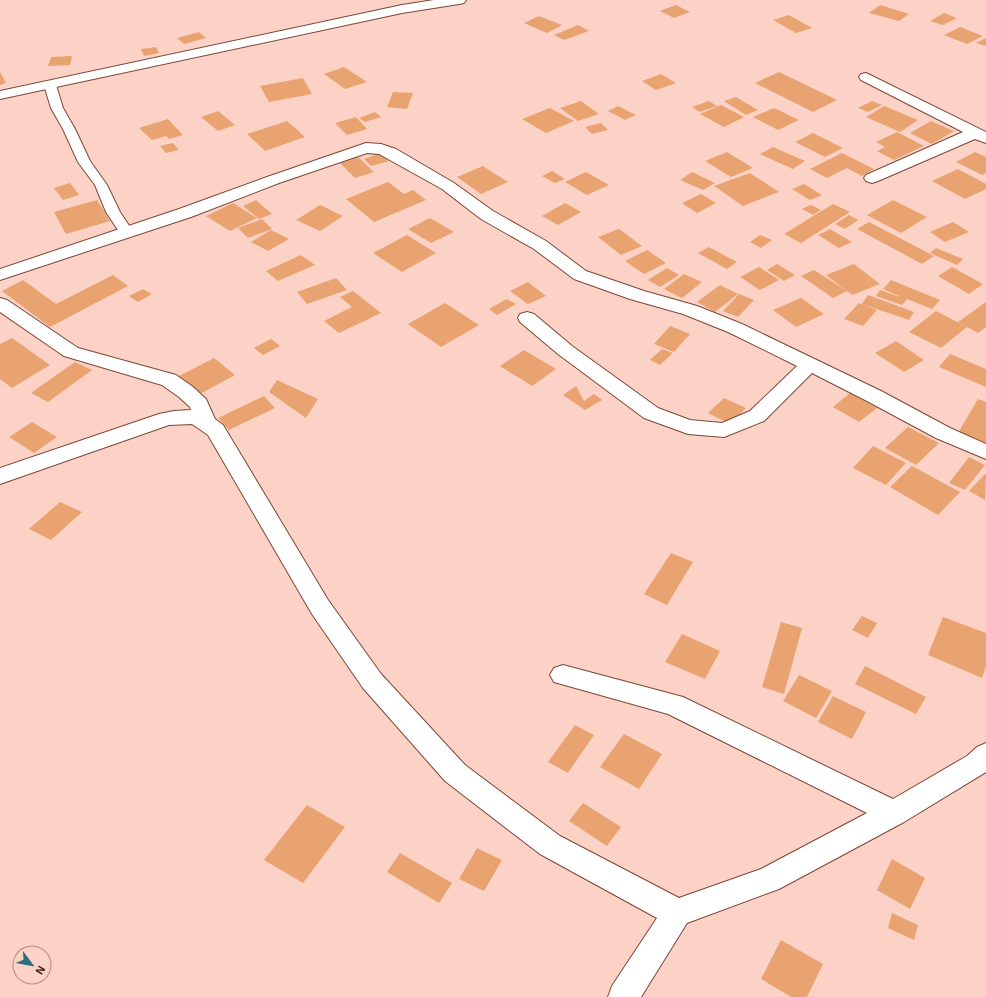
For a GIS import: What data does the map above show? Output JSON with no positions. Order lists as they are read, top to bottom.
{
  "north": "bottom right"
}
